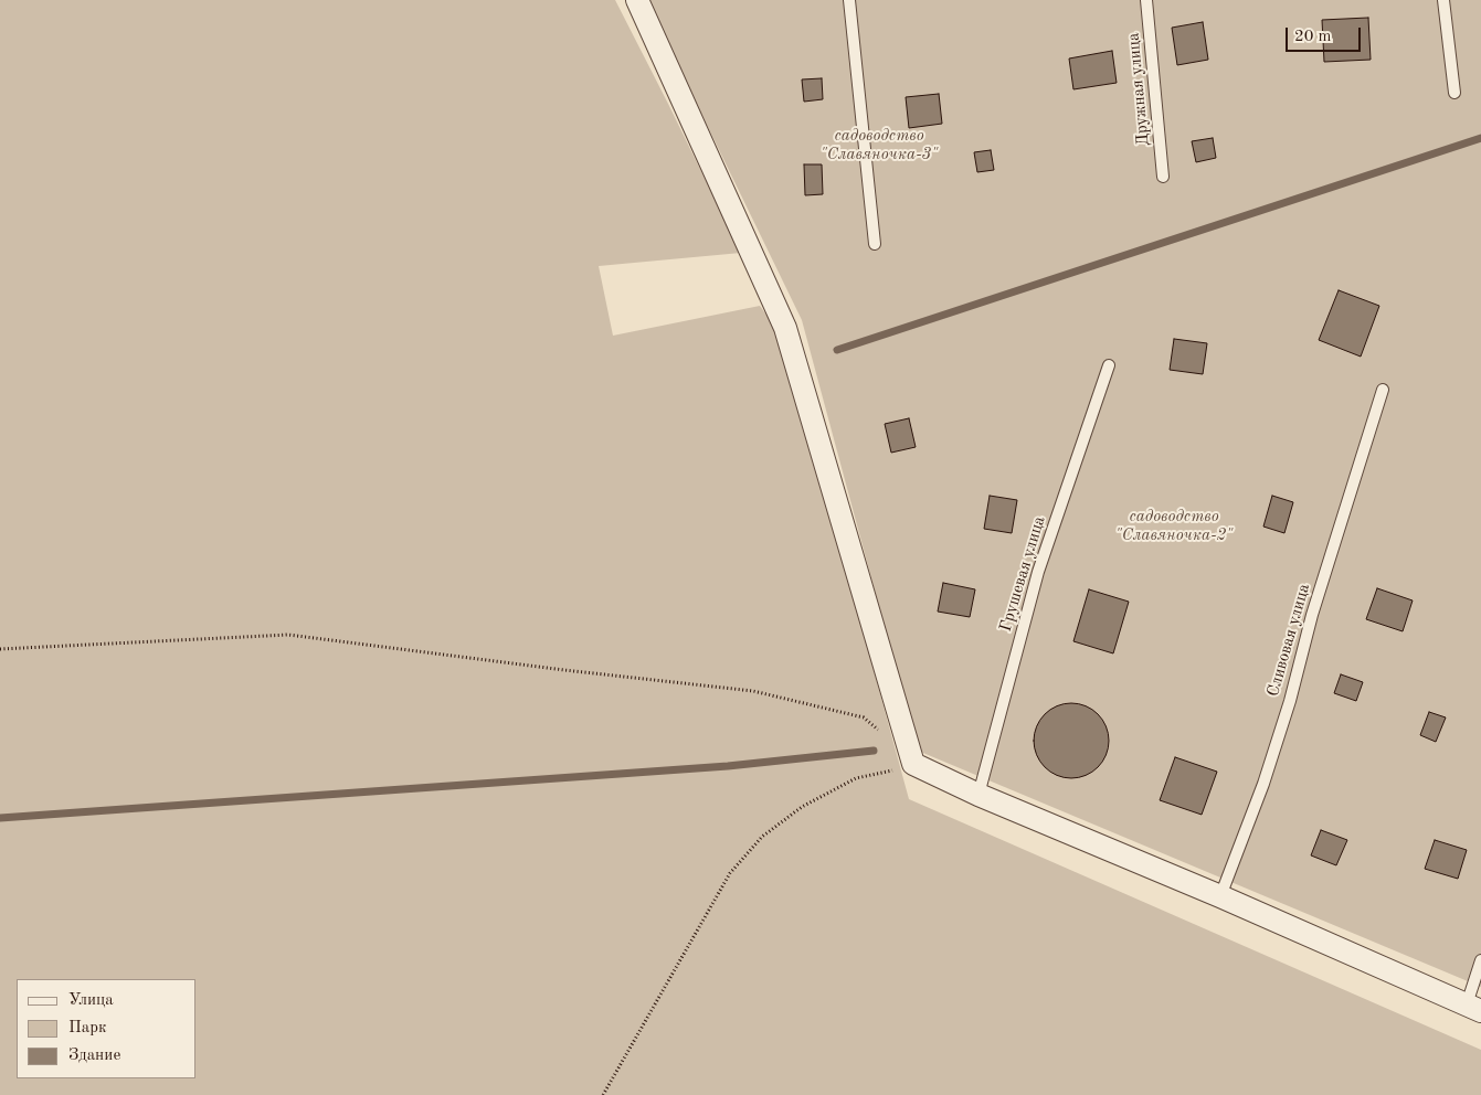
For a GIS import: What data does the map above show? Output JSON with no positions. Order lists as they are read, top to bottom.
{
  "streets": {
    "lane": ["Дружная улица", "Грушевая улица", "Сливовая улица"]
  },
  "parks": ["садоводство \"Славяночка-3\"", "садоводство \"Славяночка-2\""],
  "legend": ["Улица", "Парк", "Здание"],
  "scale_bar": "20 m"
}
